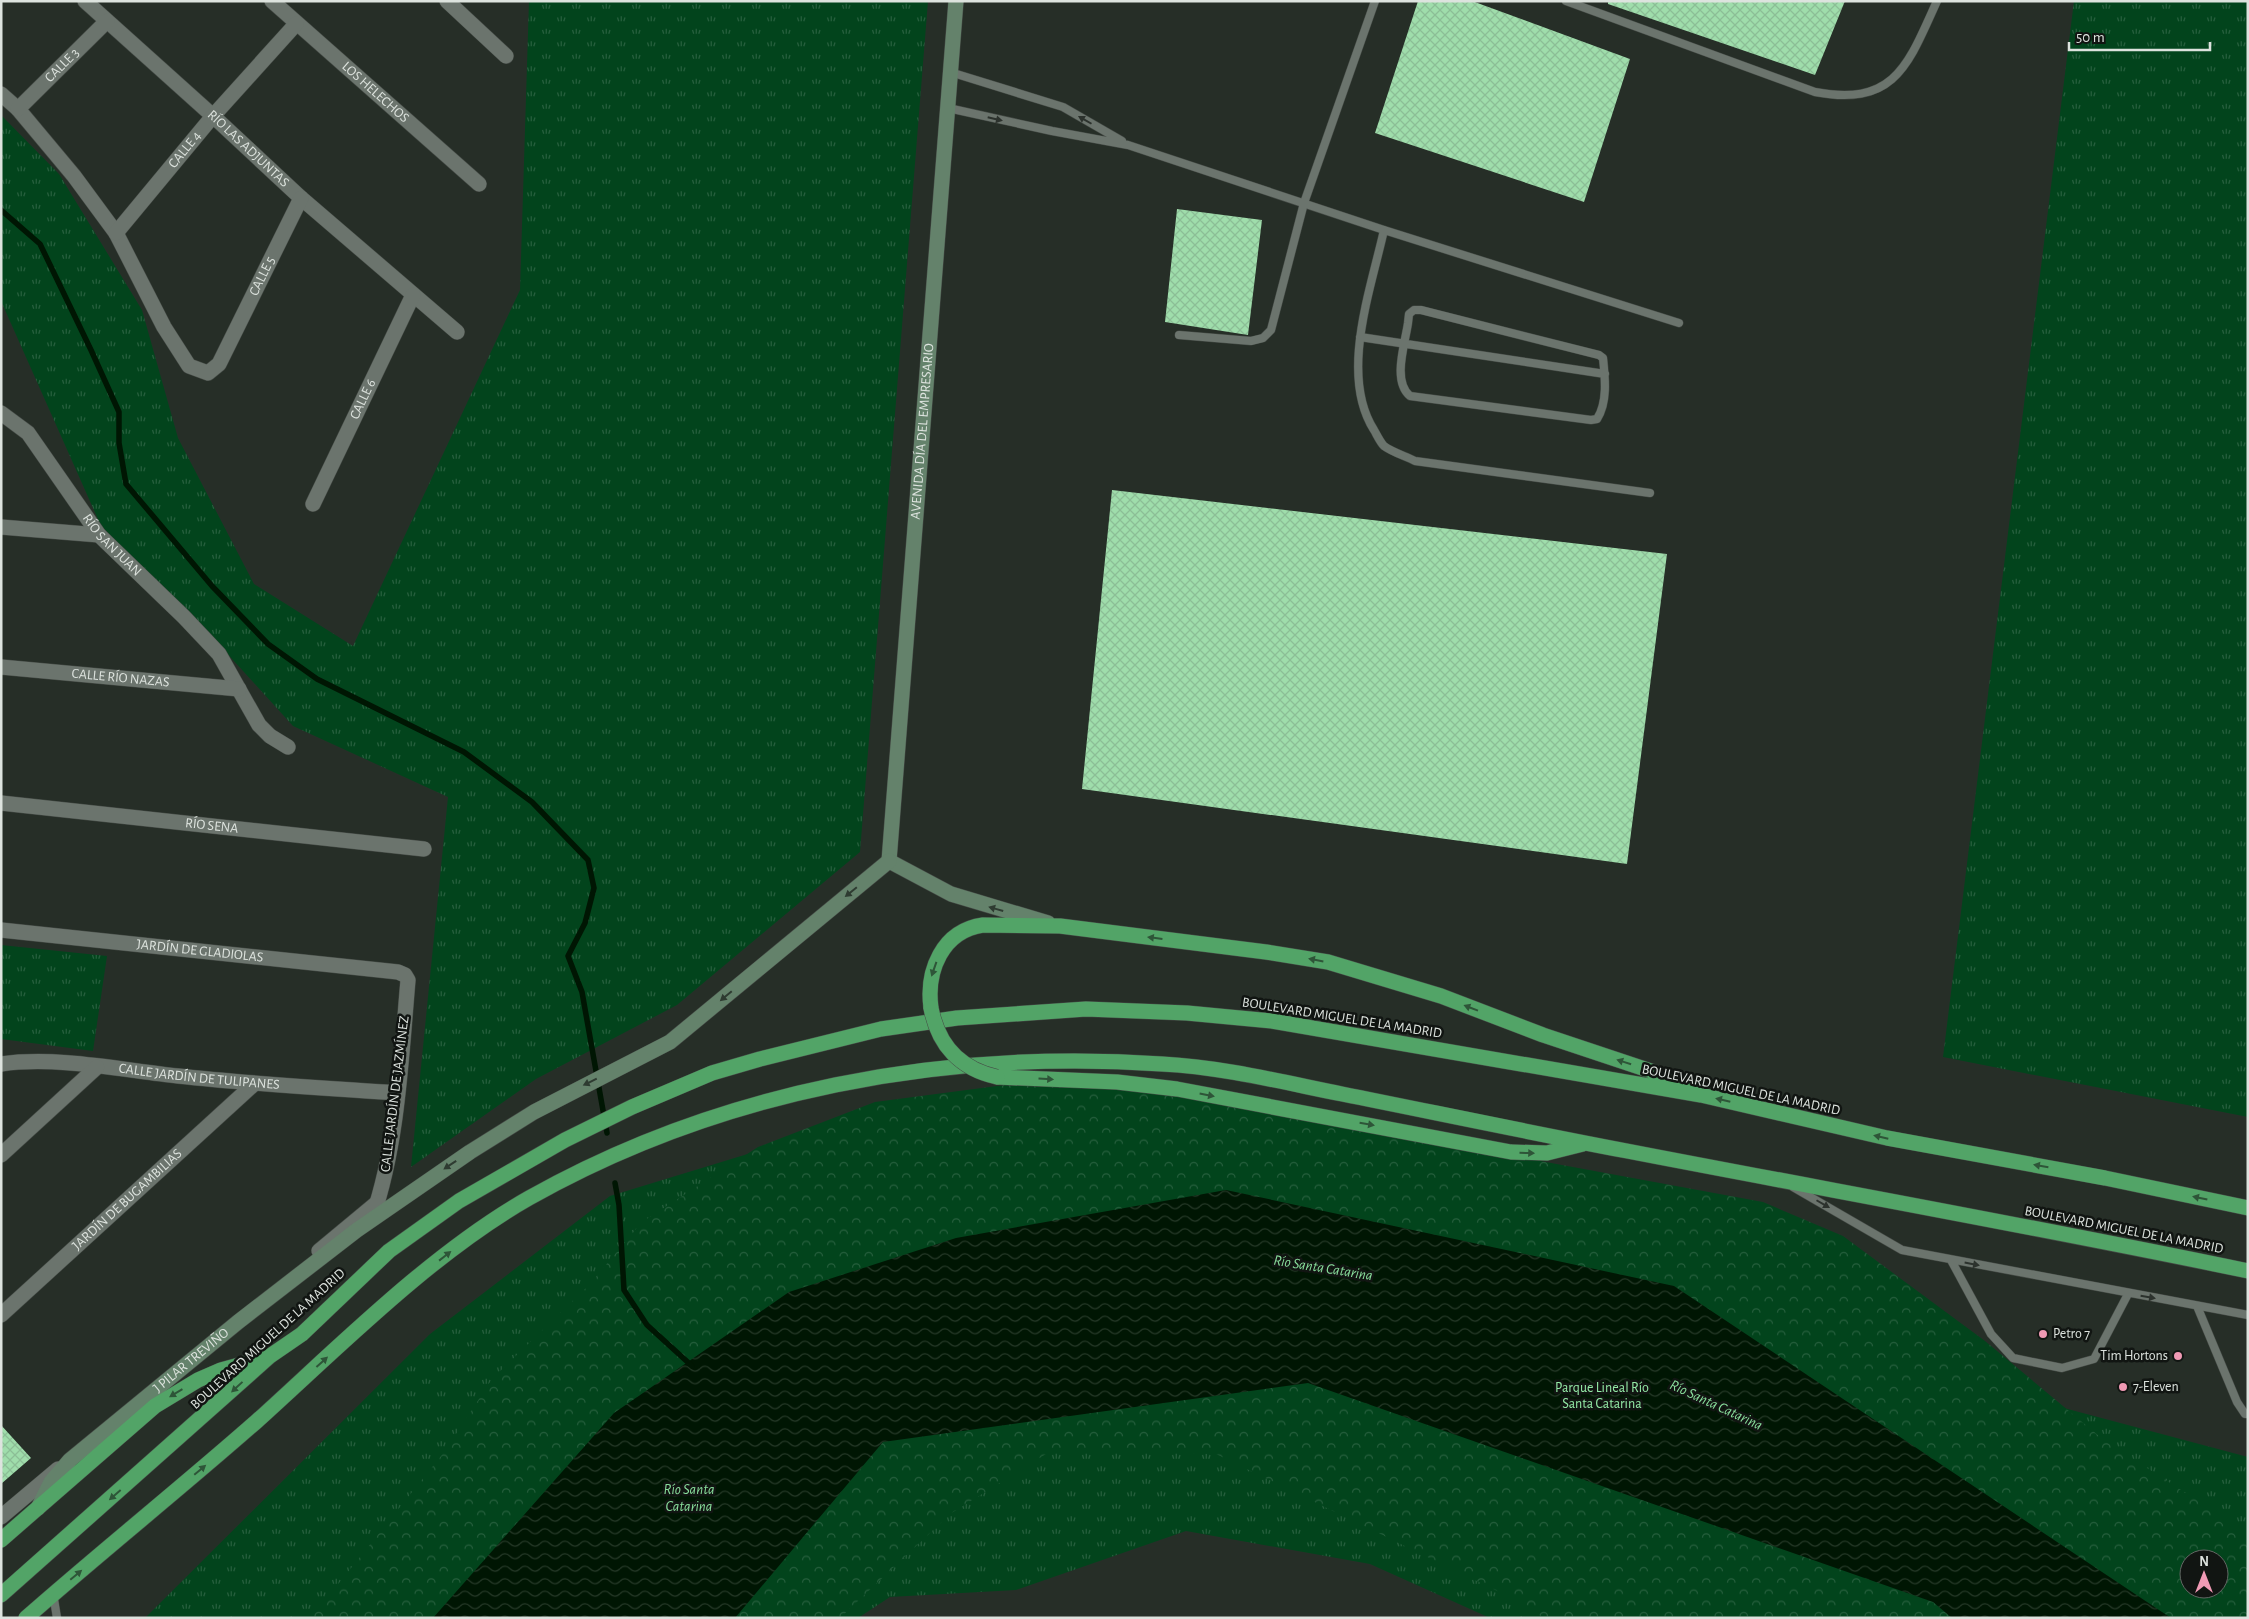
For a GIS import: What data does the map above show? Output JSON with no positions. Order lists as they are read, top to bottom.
{
  "streets": {
    "highway": ["BOULEVARD MIGUEL DE LA MADRID"],
    "street": [
      "CALLE 3",
      "LOS HELECHOS",
      "RÍO LAS ADJUNTAS",
      "CALLE 4",
      "CALLE 5",
      "CALLE 6",
      "AVENIDA DÍA DEL EMPRESARIO",
      "RÍO SAN JUAN",
      "CALLE RÍO NAZAS",
      "RÍO SENA",
      "JARDÍN DE GLADIOLAS",
      "CALLE JARDÍN DE TULIPANES",
      "CALLE JARDÍN DE JAZMÍNEZ",
      "JARDÍN DE BUGAMBILIAS",
      "J PILAR TREVIÑO"
    ]
  },
  "crossings": [
    ["CALLE 3", "RÍO LAS ADJUNTAS"],
    ["LOS HELECHOS", "CALLE 4"],
    ["RÍO LAS ADJUNTAS", "CALLE 4"],
    ["RÍO LAS ADJUNTAS", "CALLE 5"],
    ["RÍO LAS ADJUNTAS", "CALLE 6"],
    ["CALLE 4", "CALLE 5"],
    ["RÍO SAN JUAN", "CALLE RÍO NAZAS"],
    ["JARDÍN DE GLADIOLAS", "CALLE JARDÍN DE JAZMÍNEZ"],
    ["CALLE JARDÍN DE TULIPANES", "CALLE JARDÍN DE JAZMÍNEZ"],
    ["CALLE JARDÍN DE TULIPANES", "JARDÍN DE BUGAMBILIAS"],
    ["CALLE JARDÍN DE JAZMÍNEZ", "J PILAR TREVIÑO"]
  ],
  "water": ["Río Santa Catarina"],
  "parks": ["Parque Lineal Río Santa Catarina"],
  "places": ["Petro 7", "Tim Hortons", "7-Eleven"],
  "scale_bar": "50 m",
  "north": "top"
}
